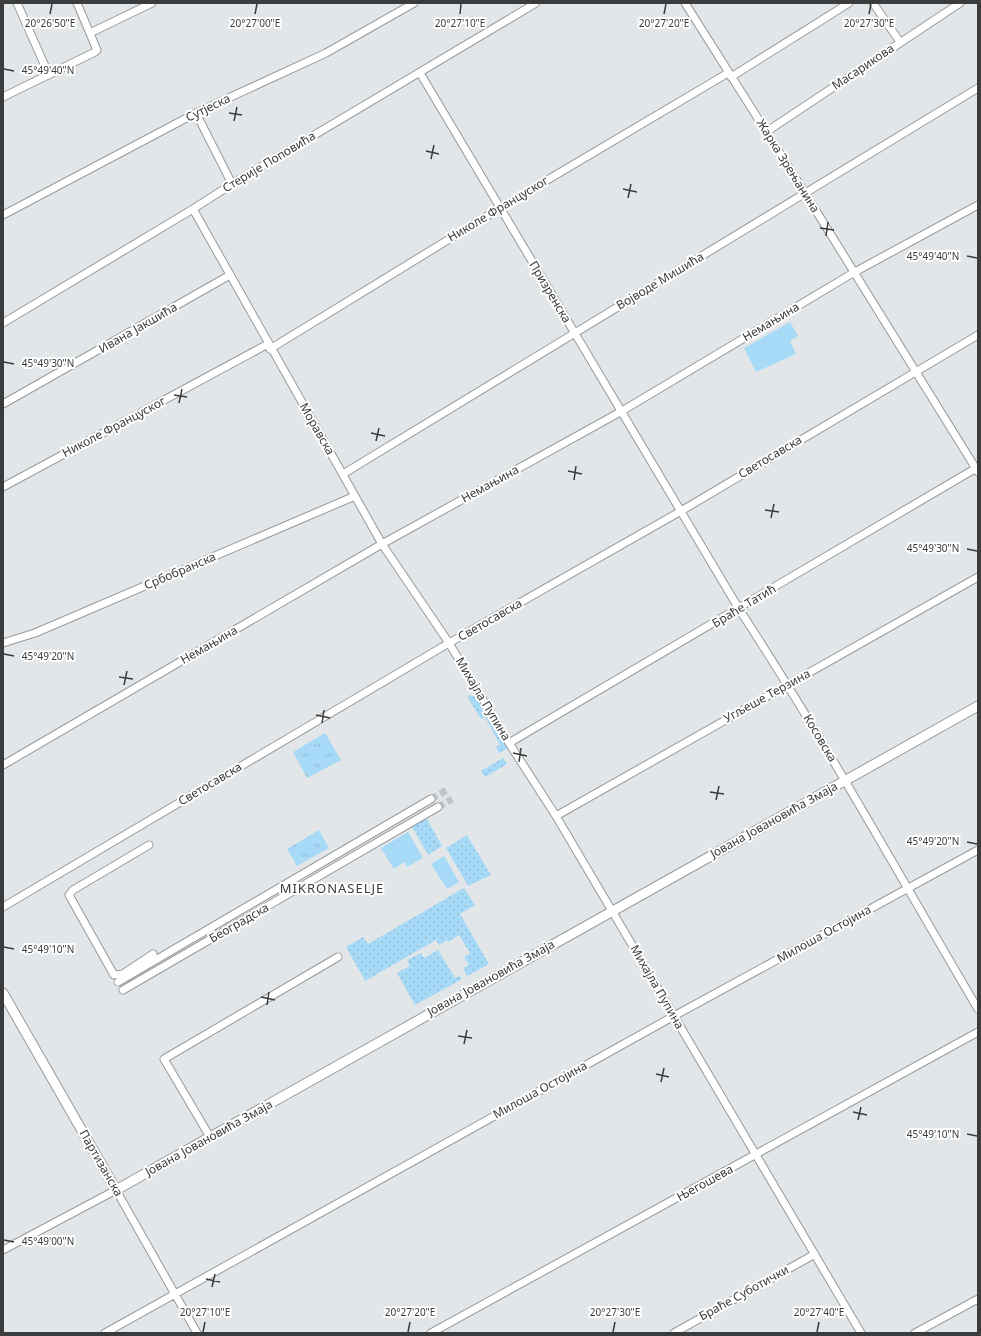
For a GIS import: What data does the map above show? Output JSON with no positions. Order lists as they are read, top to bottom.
{
  "streets": {
    "main road": ["Јована Јовановића Змаја", "Партизанска"],
    "street": [
      "Масарикова",
      "Сутјеска",
      "Стерије Поповића",
      "Жарка Зрењанина",
      "Николе Француског",
      "Војводе Мишића",
      "Призренска",
      "Немањина",
      "Ивана Јакшића",
      "Моравска",
      "Светосавска",
      "Србобранска",
      "Браће Татић",
      "Угљеше Терзина",
      "Михајла Пупина",
      "Косовска",
      "Београдска",
      "Милоша Остојина",
      "Његошева",
      "Браће Суботички"
    ]
  },
  "crossings": [
    ["Масарикова", "Жарка Зрењанина"],
    ["Стерије Поповића", "Призренска"],
    ["Стерије Поповића", "Моравска"],
    ["Жарка Зрењанина", "Николе Француског"],
    ["Жарка Зрењанина", "Војводе Мишића"],
    ["Жарка Зрењанина", "Немањина"],
    ["Жарка Зрењанина", "Светосавска"],
    ["Жарка Зрењанина", "Браће Татић"],
    ["Николе Француског", "Призренска"],
    ["Николе Француског", "Моравска"],
    ["Војводе Мишића", "Призренска"],
    ["Војводе Мишића", "Моравска"],
    ["Призренска", "Немањина"],
    ["Призренска", "Светосавска"],
    ["Призренска", "Косовска"],
    ["Немањина", "Моравска"],
    ["Ивана Јакшића", "Моравска"],
    ["Моравска", "Светосавска"],
    ["Моравска", "Србобранска"],
    ["Моравска", "Михајла Пупина"],
    ["Светосавска", "Михајла Пупина"],
    ["Светосавска", "Косовска"],
    ["Браће Татић", "Михајла Пупина"],
    ["Браће Татић", "Косовска"],
    ["Угљеше Терзина", "Михајла Пупина"],
    ["Угљеше Терзина", "Косовска"],
    ["Михајла Пупина", "Јована Јовановића Змаја"],
    ["Михајла Пупина", "Милоша Остојина"],
    ["Михајла Пупина", "Његошева"],
    ["Михајла Пупина", "Браће Суботички"],
    ["Косовска", "Јована Јовановића Змаја"],
    ["Косовска", "Милоша Остојина"],
    ["Јована Јовановића Змаја", "Партизанска"],
    ["Милоша Остојина", "Партизанска"]
  ],
  "districts": ["MIKRONASELJE"],
  "coordinates": [
    "20°26'50\"E",
    "20°27'00\"E",
    "20°27'10\"E",
    "20°27'20\"E",
    "20°27'30\"E",
    "45°49'40\"N",
    "45°49'30\"N",
    "45°49'20\"N",
    "45°49'10\"N",
    "45°49'00\"N",
    "20°27'40\"E"
  ]
}
